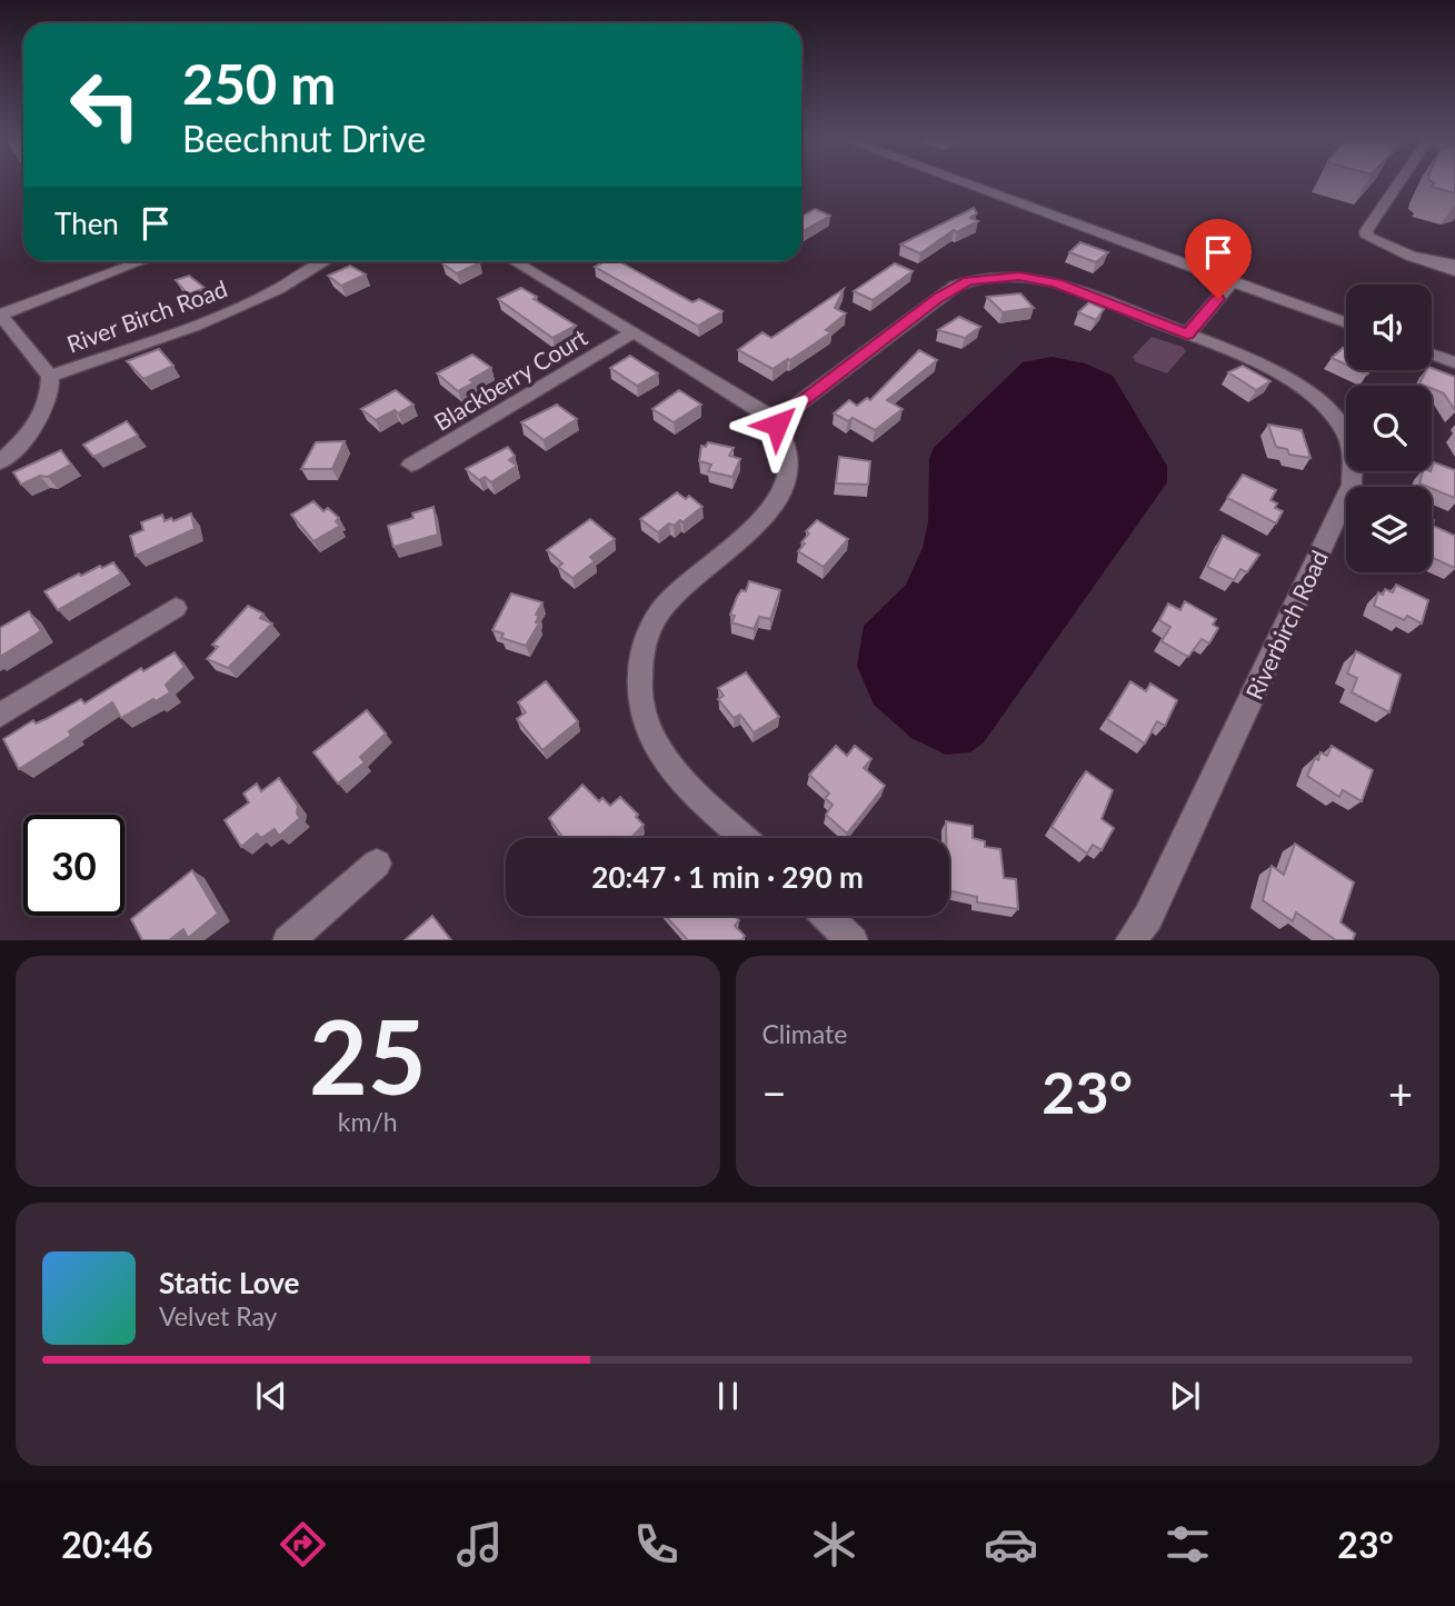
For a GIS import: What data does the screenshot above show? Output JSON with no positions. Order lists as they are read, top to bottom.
{
  "streets": {
    "street": ["River Birch Road", "Blackberry Court", "Riverbirch Road"]
  },
  "page": {
    "turn": ["250 m", "Beechnut Drive"],
    "then": "Then",
    "limit": "30",
    "trip": "20:47 · 1 min · 290 m",
    "tile": [
      ["25", "km/h"],
      "Climate"
    ],
    "heat": ["−", "23°", "+"],
    "song": ["Static Love", "Velvet Ray"],
    "tabs": ["20:46", "23°"]
  }
}
